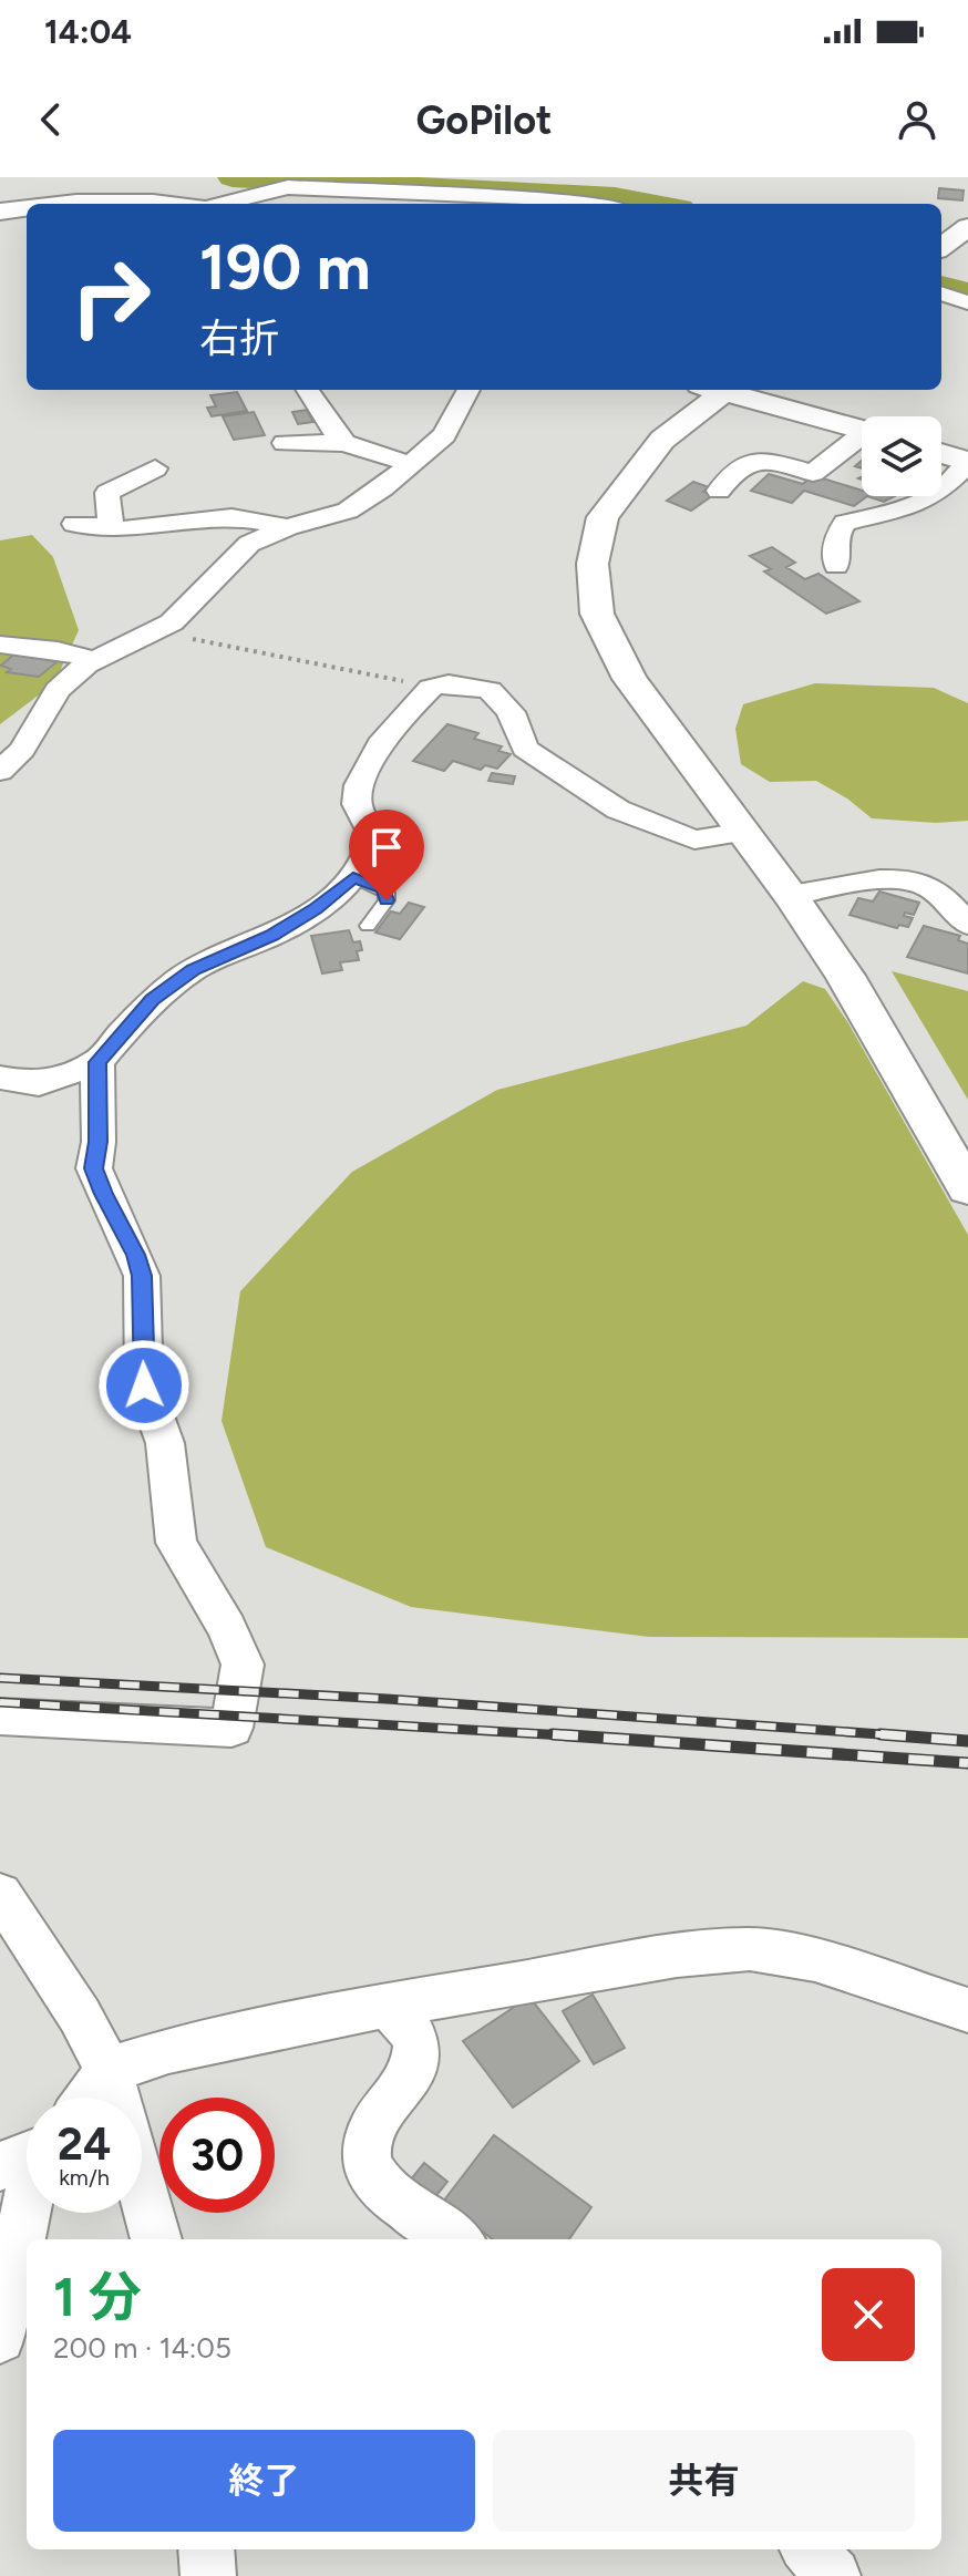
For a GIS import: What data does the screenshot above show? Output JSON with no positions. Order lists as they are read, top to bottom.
{
  "page": {
    "status": "14:04",
    "header": "GoPilot",
    "turn": ["190 m", "右折"],
    "speed": "24 km/h",
    "limit": "30",
    "heading": ["1 分", "200 m · 14:05"],
    "buttons": ["終了", "共有"]
  }
}
